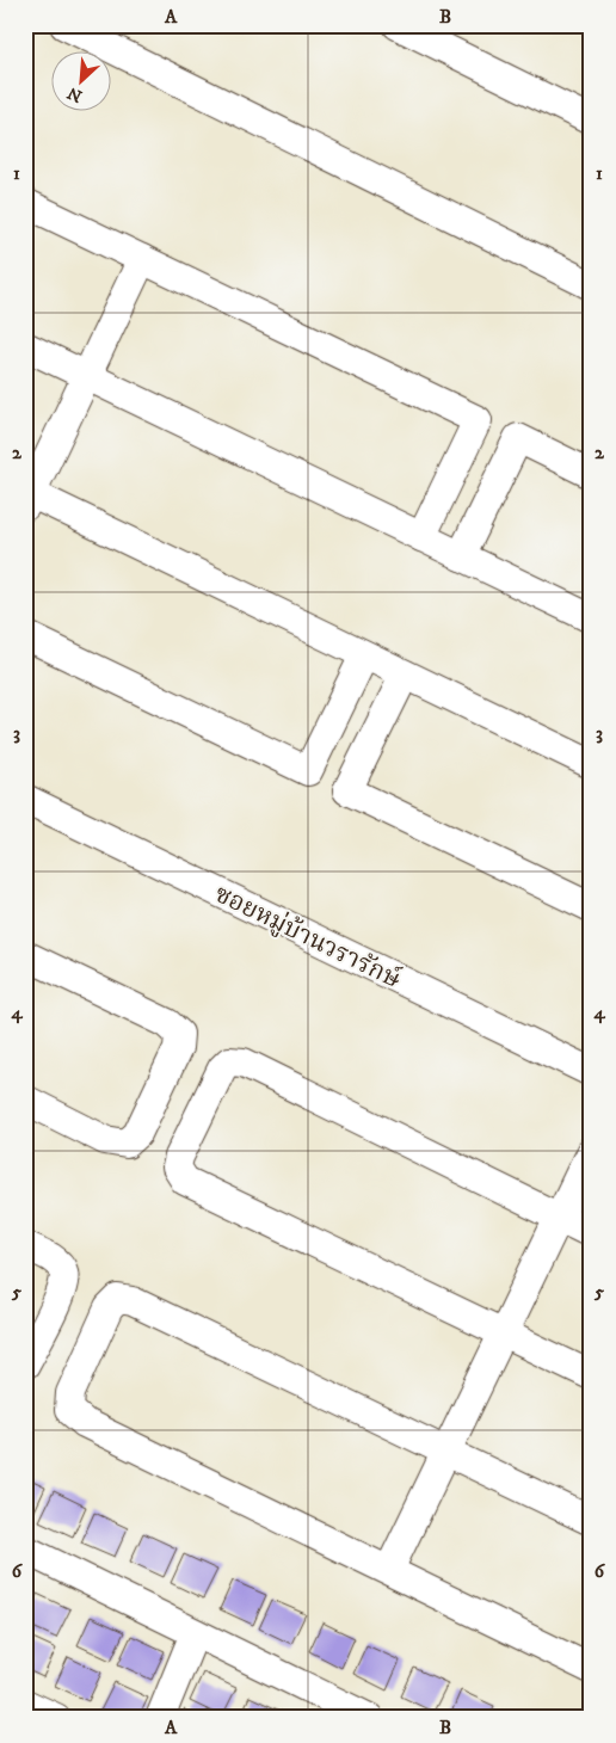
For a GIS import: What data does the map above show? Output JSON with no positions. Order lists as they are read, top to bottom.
{
  "streets": {
    "street": ["ซอยหมู่บ้านวรารักษ์"]
  },
  "north": "bottom left",
  "grid": {
    "columns": ["A", "B"],
    "rows": [
      "1",
      "2",
      "3",
      "4",
      "5",
      "6"
    ]
  }
}
